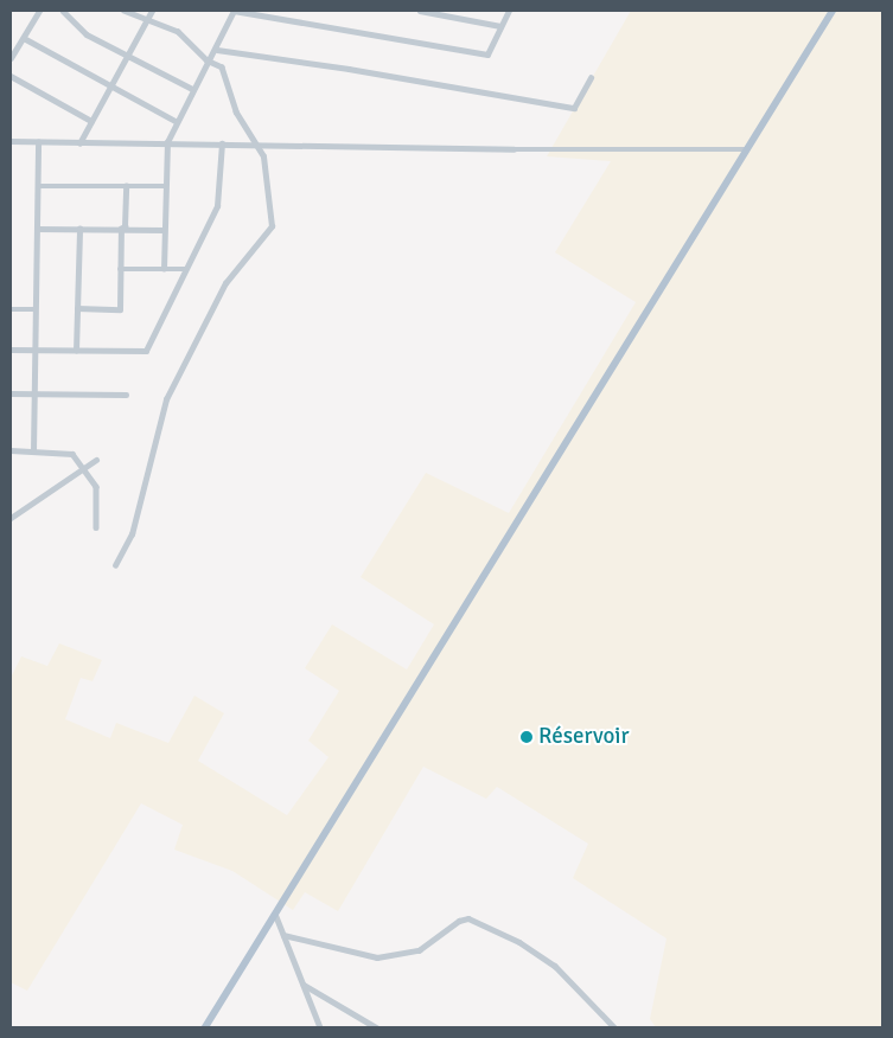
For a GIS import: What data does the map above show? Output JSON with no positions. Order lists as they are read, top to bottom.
{
  "places": ["Réservoir"]
}
